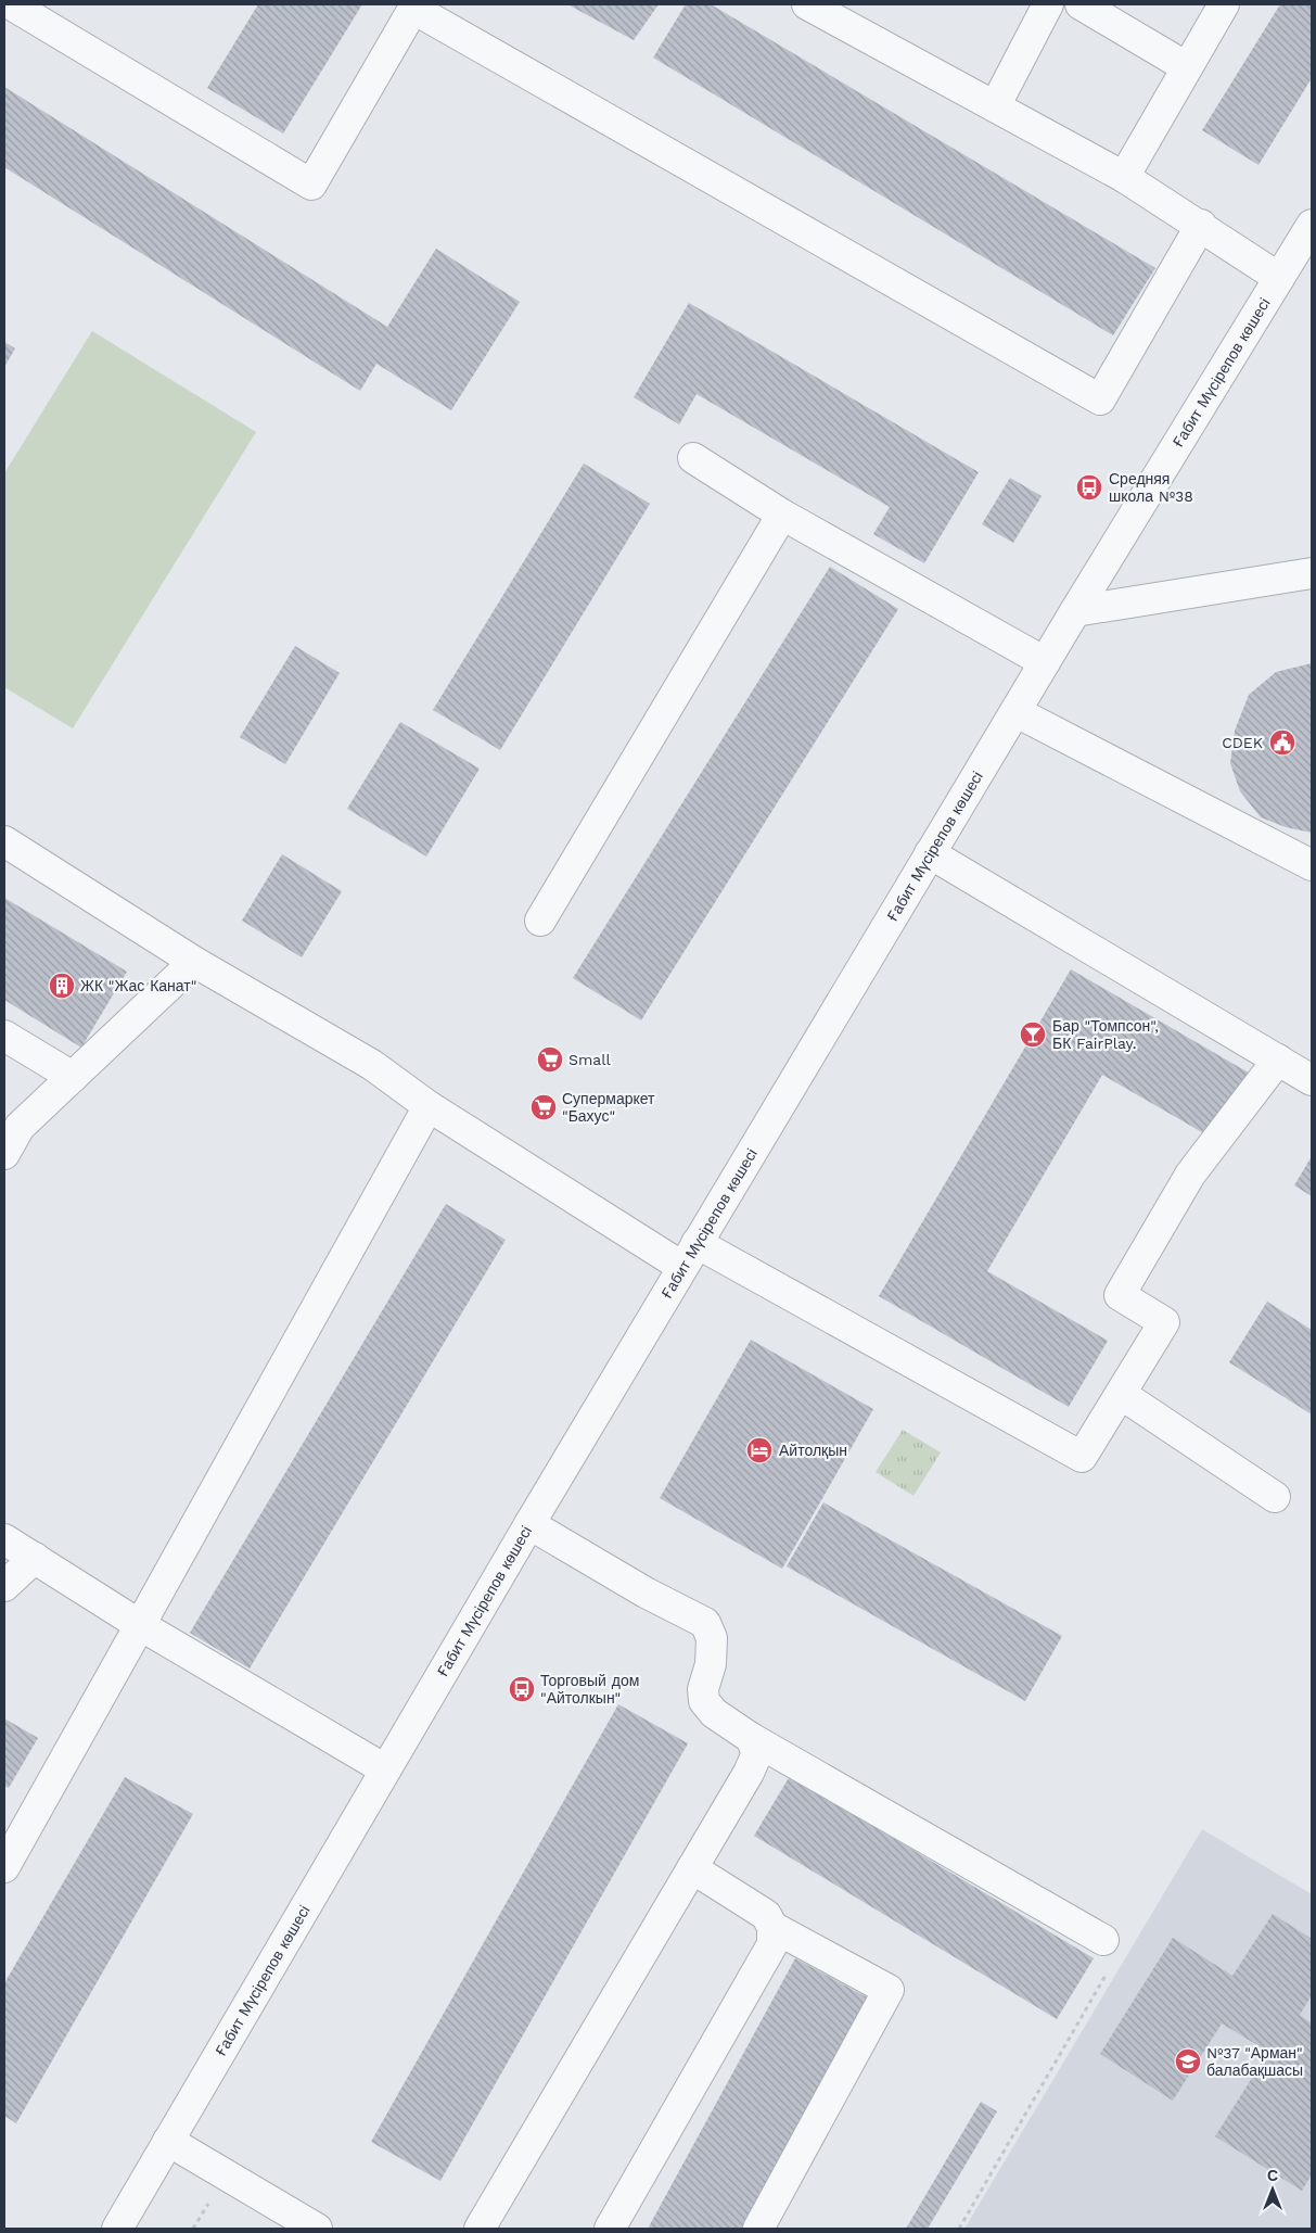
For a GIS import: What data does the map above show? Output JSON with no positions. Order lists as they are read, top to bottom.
{
  "streets": {
    "street": ["Ғабит Мүсірепов көшесі"]
  },
  "places": {
    "bus stop": ["Средняя школа №38", "Торговый дом \"Айтолкын\""],
    "public building": ["CDEK"],
    "building": ["ЖК \"Жас Канат\""],
    "bar": ["Бар \"Томпсон\", БК FairPlay."],
    "supermarket": ["Small", "Супермаркет \"Бахус\""],
    "hotel": ["Айтолқын"],
    "school or university": ["№37 \"Арман\" балабақшасы"]
  },
  "north": "top"
}
